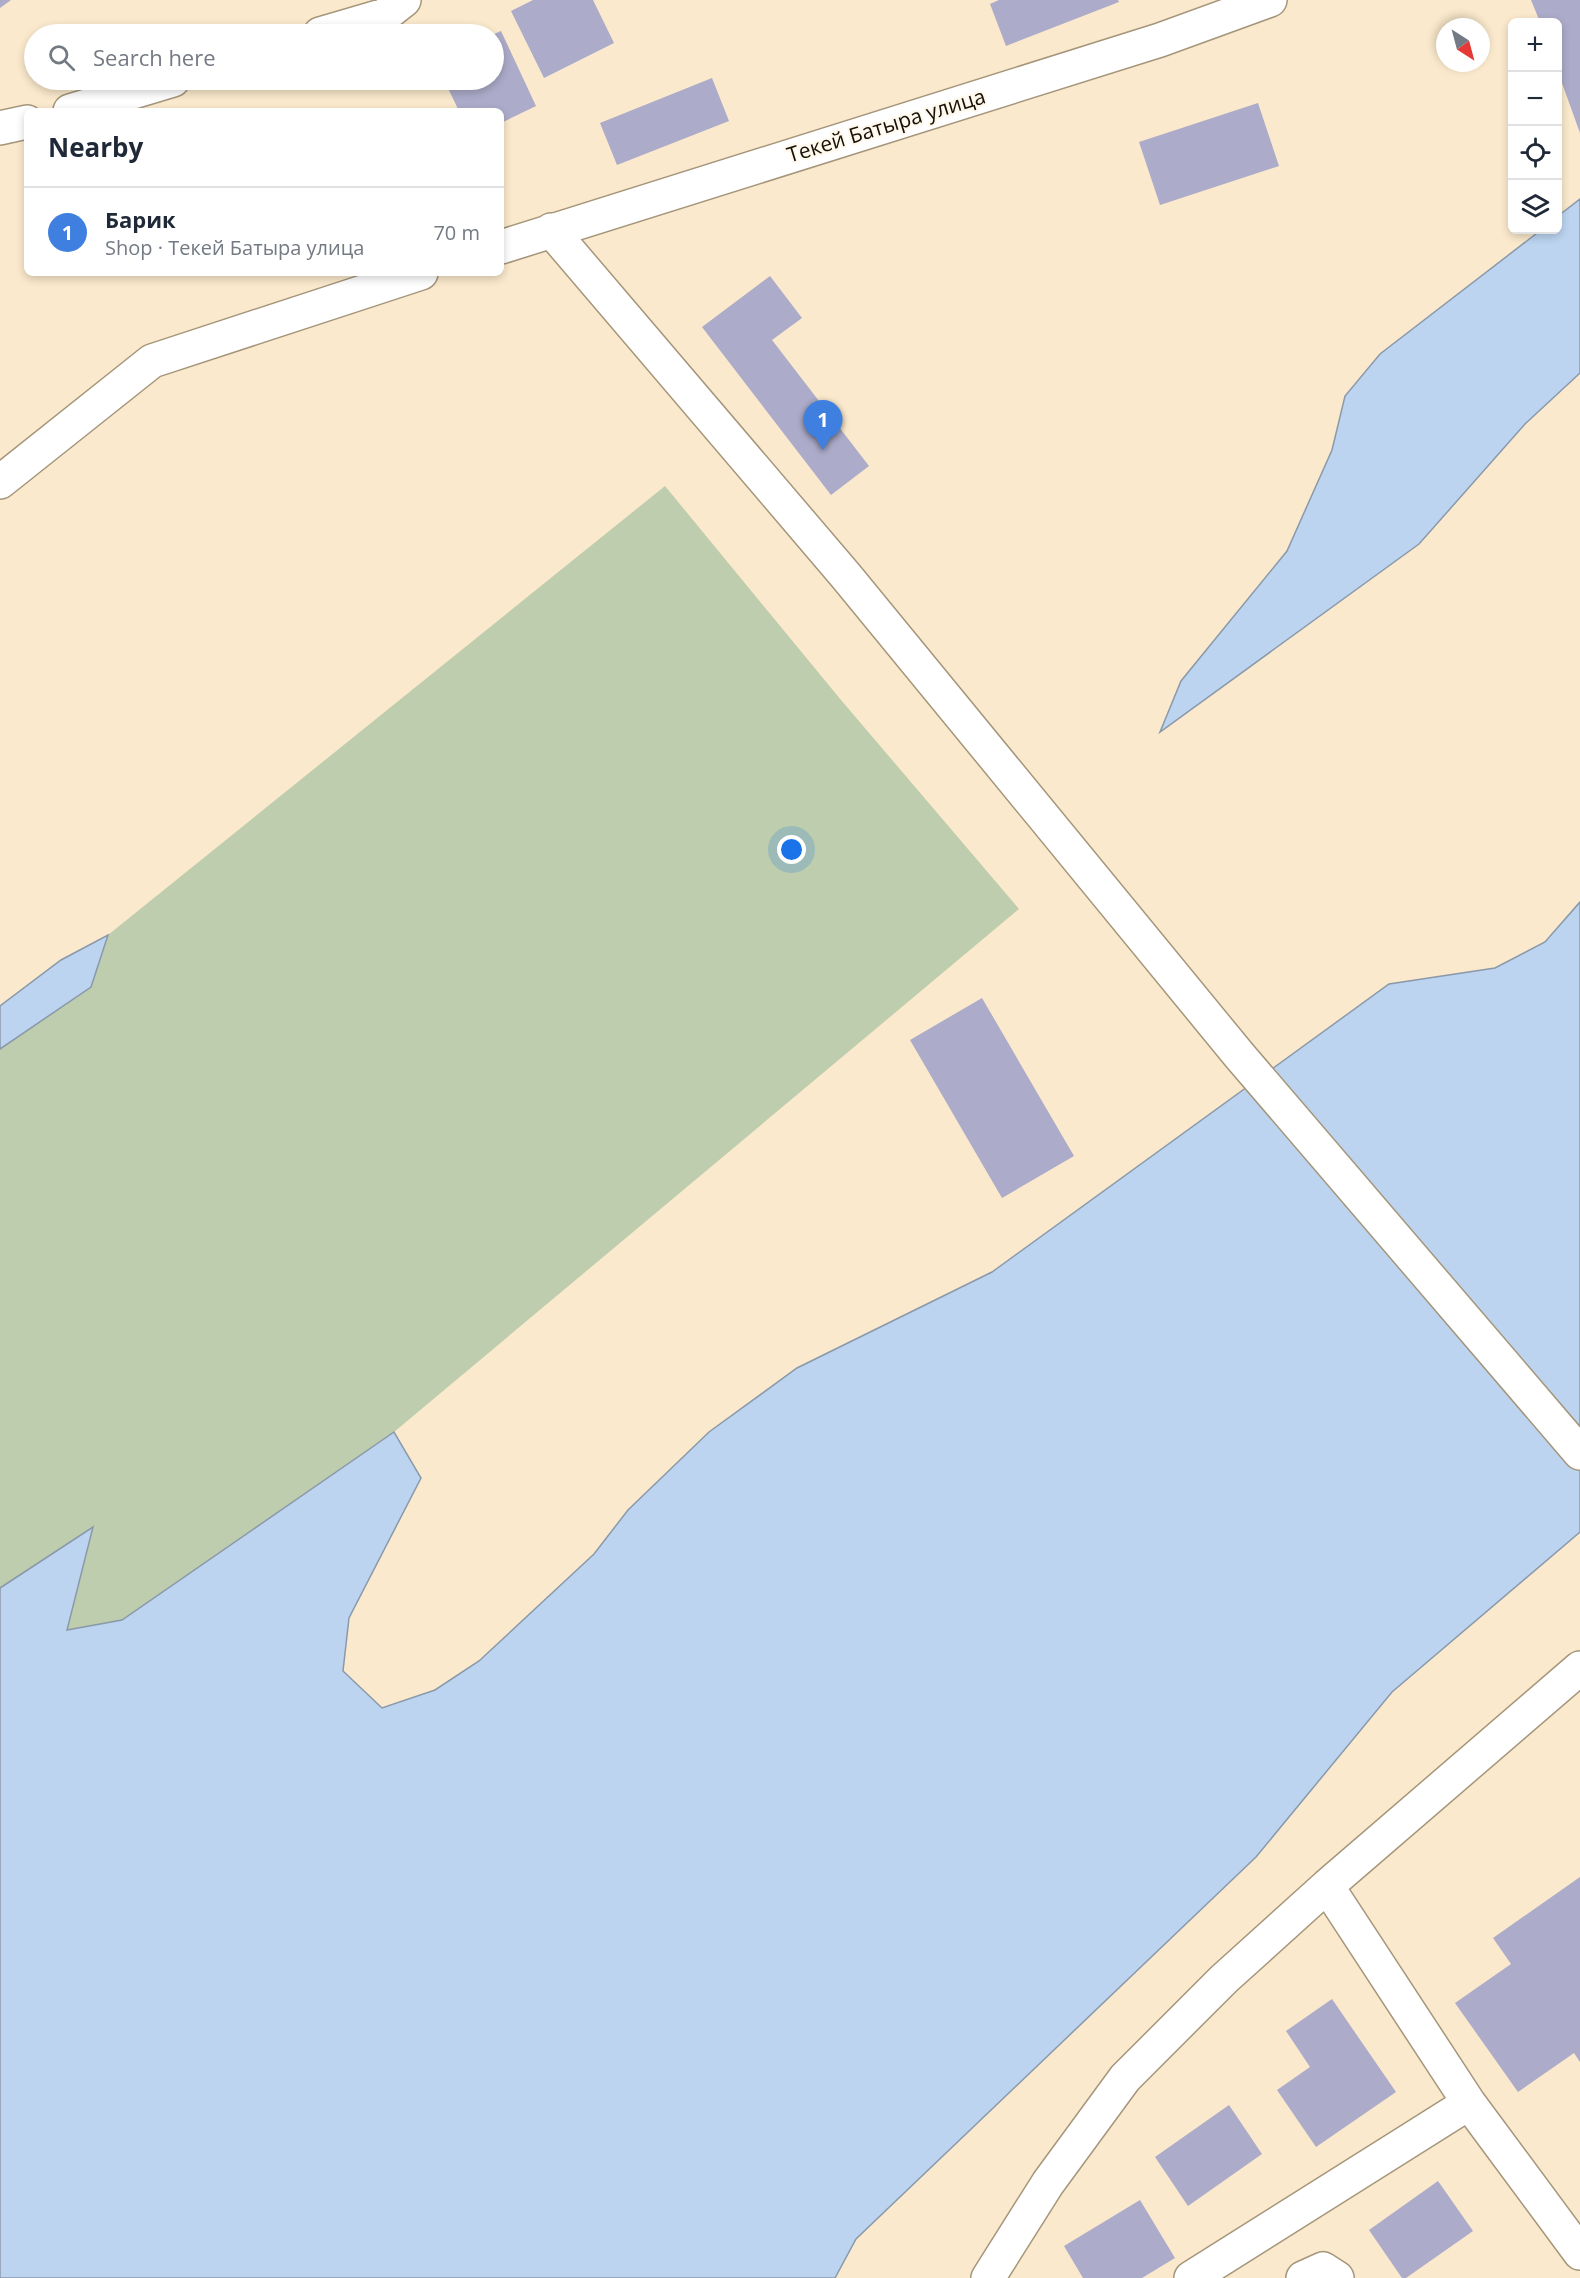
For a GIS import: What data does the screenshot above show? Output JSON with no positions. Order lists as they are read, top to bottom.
{
  "streets": {
    "street": ["Текей Батыра улица"]
  },
  "north": "bottom right",
  "page": {
    "map_buttons": ["+", "−"],
    "search": "Search here",
    "heading": "Nearby",
    "list": [
      {
        "mark": "1",
        "name": "Барик",
        "note": "Shop · Текей Батыра улица",
        "value": "70 m"
      }
    ],
    "pins": "1"
  }
}
